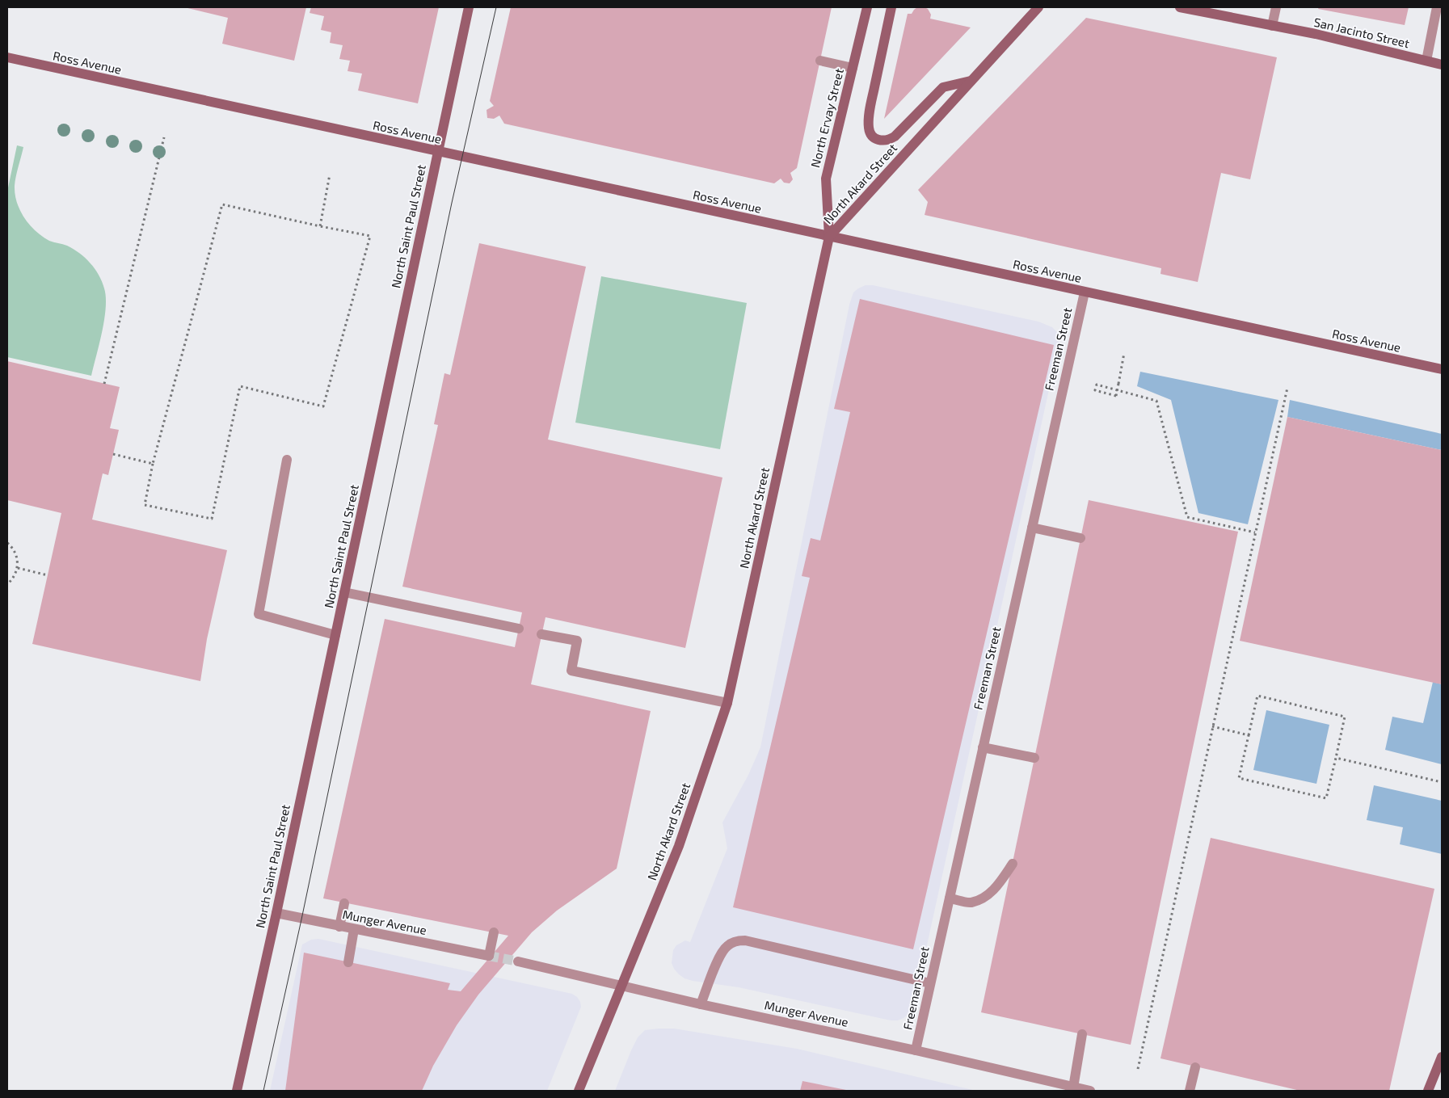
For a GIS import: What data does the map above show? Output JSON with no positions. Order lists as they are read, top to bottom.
{
  "streets": {
    "main road": [
      "San Jacinto Street",
      "Ross Avenue",
      "North Ervay Street",
      "North Akard Street",
      "North Saint Paul Street"
    ],
    "street": ["Freeman Street", "Munger Avenue"]
  },
  "crossings": [
    ["Ross Avenue", "North Ervay Street"],
    ["Ross Avenue", "North Akard Street"],
    ["Ross Avenue", "North Saint Paul Street"],
    ["Ross Avenue", "Freeman Street"],
    ["North Ervay Street", "North Akard Street"],
    ["North Akard Street", "Munger Avenue"],
    ["North Saint Paul Street", "Munger Avenue"],
    ["Freeman Street", "Munger Avenue"]
  ]
}
